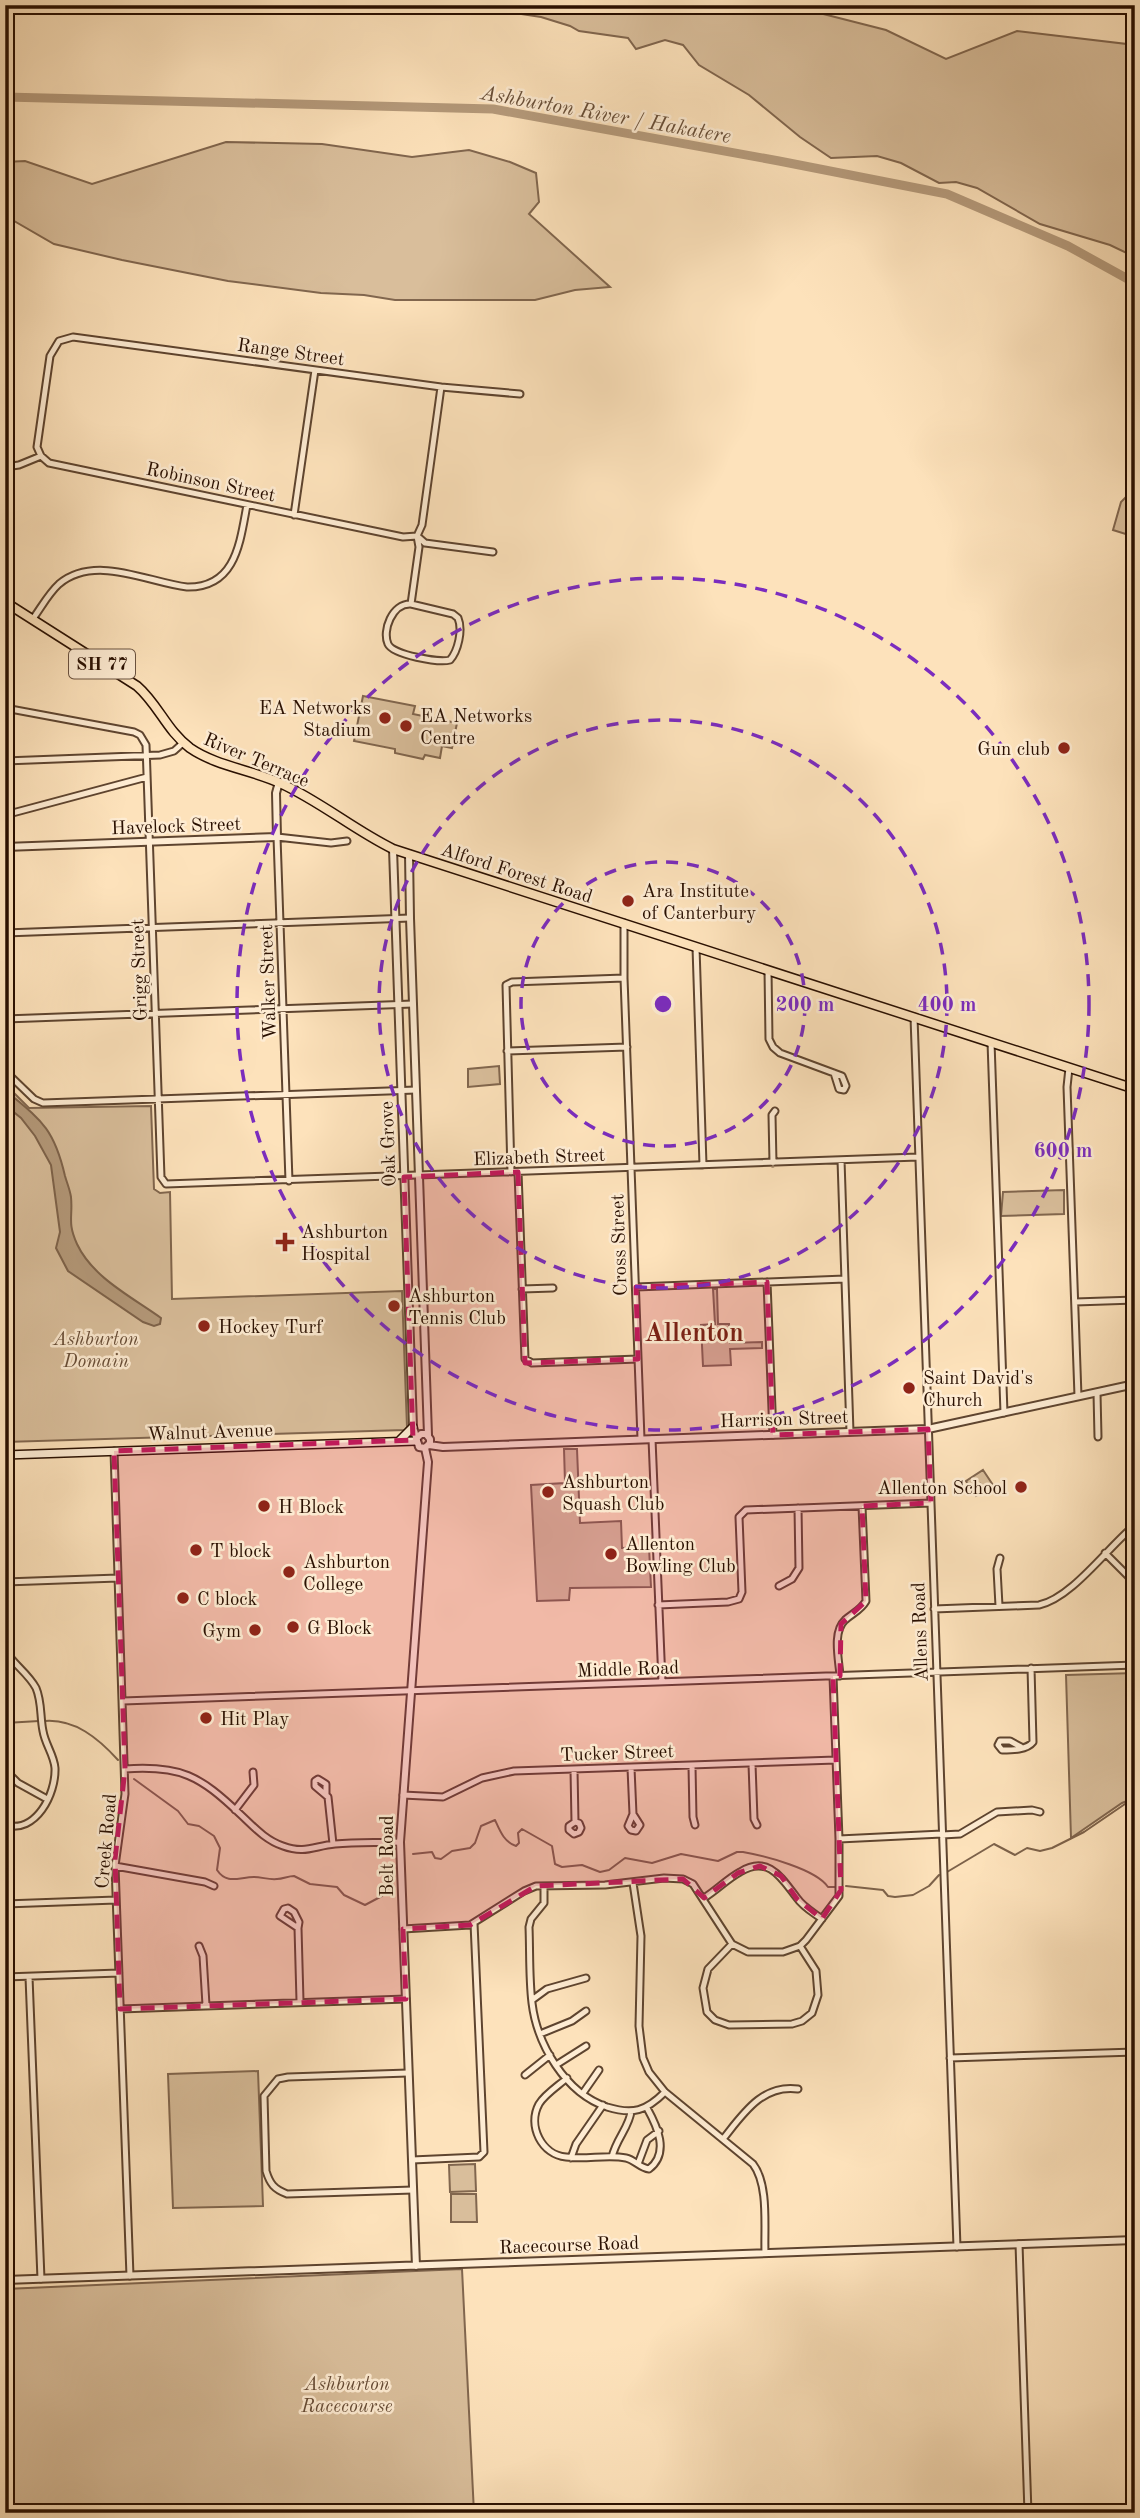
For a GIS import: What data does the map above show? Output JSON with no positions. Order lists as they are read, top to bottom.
{
  "streets": {
    "main road": [
      "SH 77",
      "River Terrace",
      "Alford Forest Road",
      "Walnut Avenue"
    ],
    "street": [
      "Range Street",
      "Robinson Street",
      "Havelock Street",
      "Grigg Street",
      "Walker Street",
      "Oak Grove",
      "Elizabeth Street",
      "Cross Street",
      "Harrison Street",
      "Allens Road",
      "Middle Road",
      "Tucker Street",
      "Creek Road",
      "Belt Road",
      "Racecourse Road"
    ]
  },
  "crossings": [
    ["Range Street", "Robinson Street"],
    ["River Terrace", "Alford Forest Road"],
    ["River Terrace", "Walker Street"],
    ["River Terrace", "Oak Grove"],
    ["Havelock Street", "Grigg Street"],
    ["Havelock Street", "Walker Street"],
    ["Alford Forest Road", "Oak Grove"],
    ["Alford Forest Road", "Cross Street"],
    ["Alford Forest Road", "Allens Road"],
    ["Grigg Street", "Elizabeth Street"],
    ["Walker Street", "Elizabeth Street"],
    ["Oak Grove", "Elizabeth Street"],
    ["Oak Grove", "Harrison Street"],
    ["Oak Grove", "Walnut Avenue"],
    ["Oak Grove", "Belt Road"],
    ["Elizabeth Street", "Cross Street"],
    ["Elizabeth Street", "Allens Road"],
    ["Cross Street", "Harrison Street"],
    ["Harrison Street", "Walnut Avenue"],
    ["Harrison Street", "Allens Road"],
    ["Harrison Street", "Belt Road"],
    ["Walnut Avenue", "Creek Road"],
    ["Walnut Avenue", "Belt Road"],
    ["Allens Road", "Middle Road"],
    ["Allens Road", "Racecourse Road"],
    ["Middle Road", "Creek Road"],
    ["Middle Road", "Belt Road"],
    ["Tucker Street", "Belt Road"],
    ["Creek Road", "Racecourse Road"],
    ["Belt Road", "Racecourse Road"]
  ],
  "districts": ["Allenton"],
  "water": ["Ashburton River / Hakatere"],
  "parks": ["Ashburton Domain", "Ashburton Racecourse"],
  "places": {
    "other": [
      "EA Networks Stadium",
      "EA Networks Centre",
      "Gun club",
      "Ara Institute of Canterbury",
      "Ashburton Tennis Club",
      "Hockey Turf",
      "Saint David's Church",
      "Allenton School",
      "Ashburton Squash Club",
      "H Block",
      "T block",
      "Allenton Bowling Club",
      "Ashburton College",
      "C block",
      "G Block",
      "Gym",
      "Hit Play"
    ],
    "health": ["Ashburton Hospital"]
  },
  "rings": ["200 m", "400 m", "600 m"]
}
